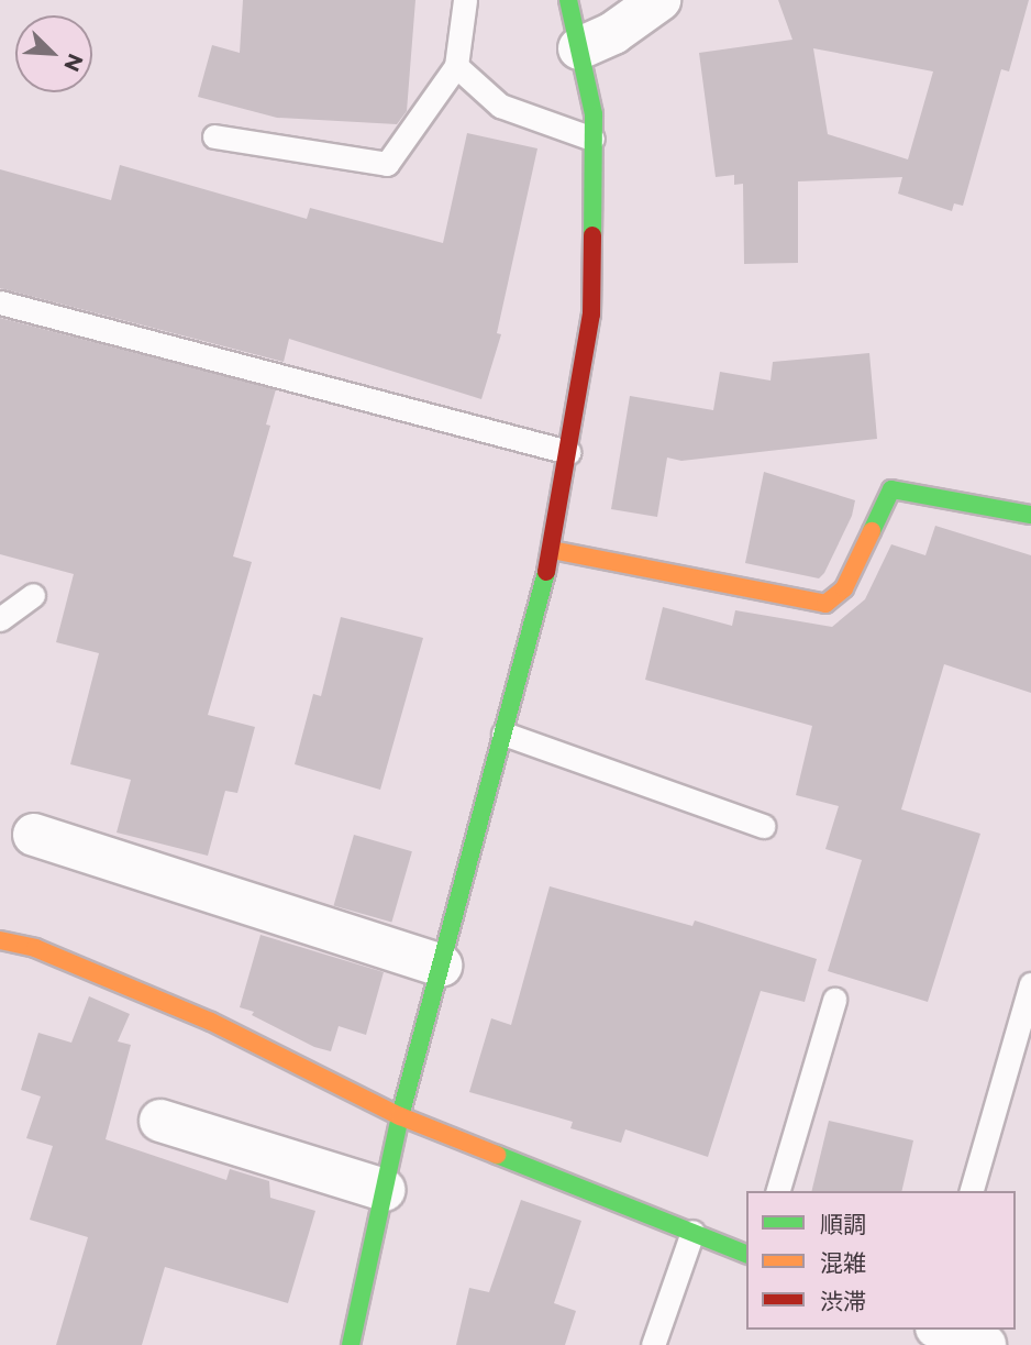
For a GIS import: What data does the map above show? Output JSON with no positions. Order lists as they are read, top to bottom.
{
  "legend": ["順調", "混雑", "渋滞"],
  "north": "bottom right"
}
